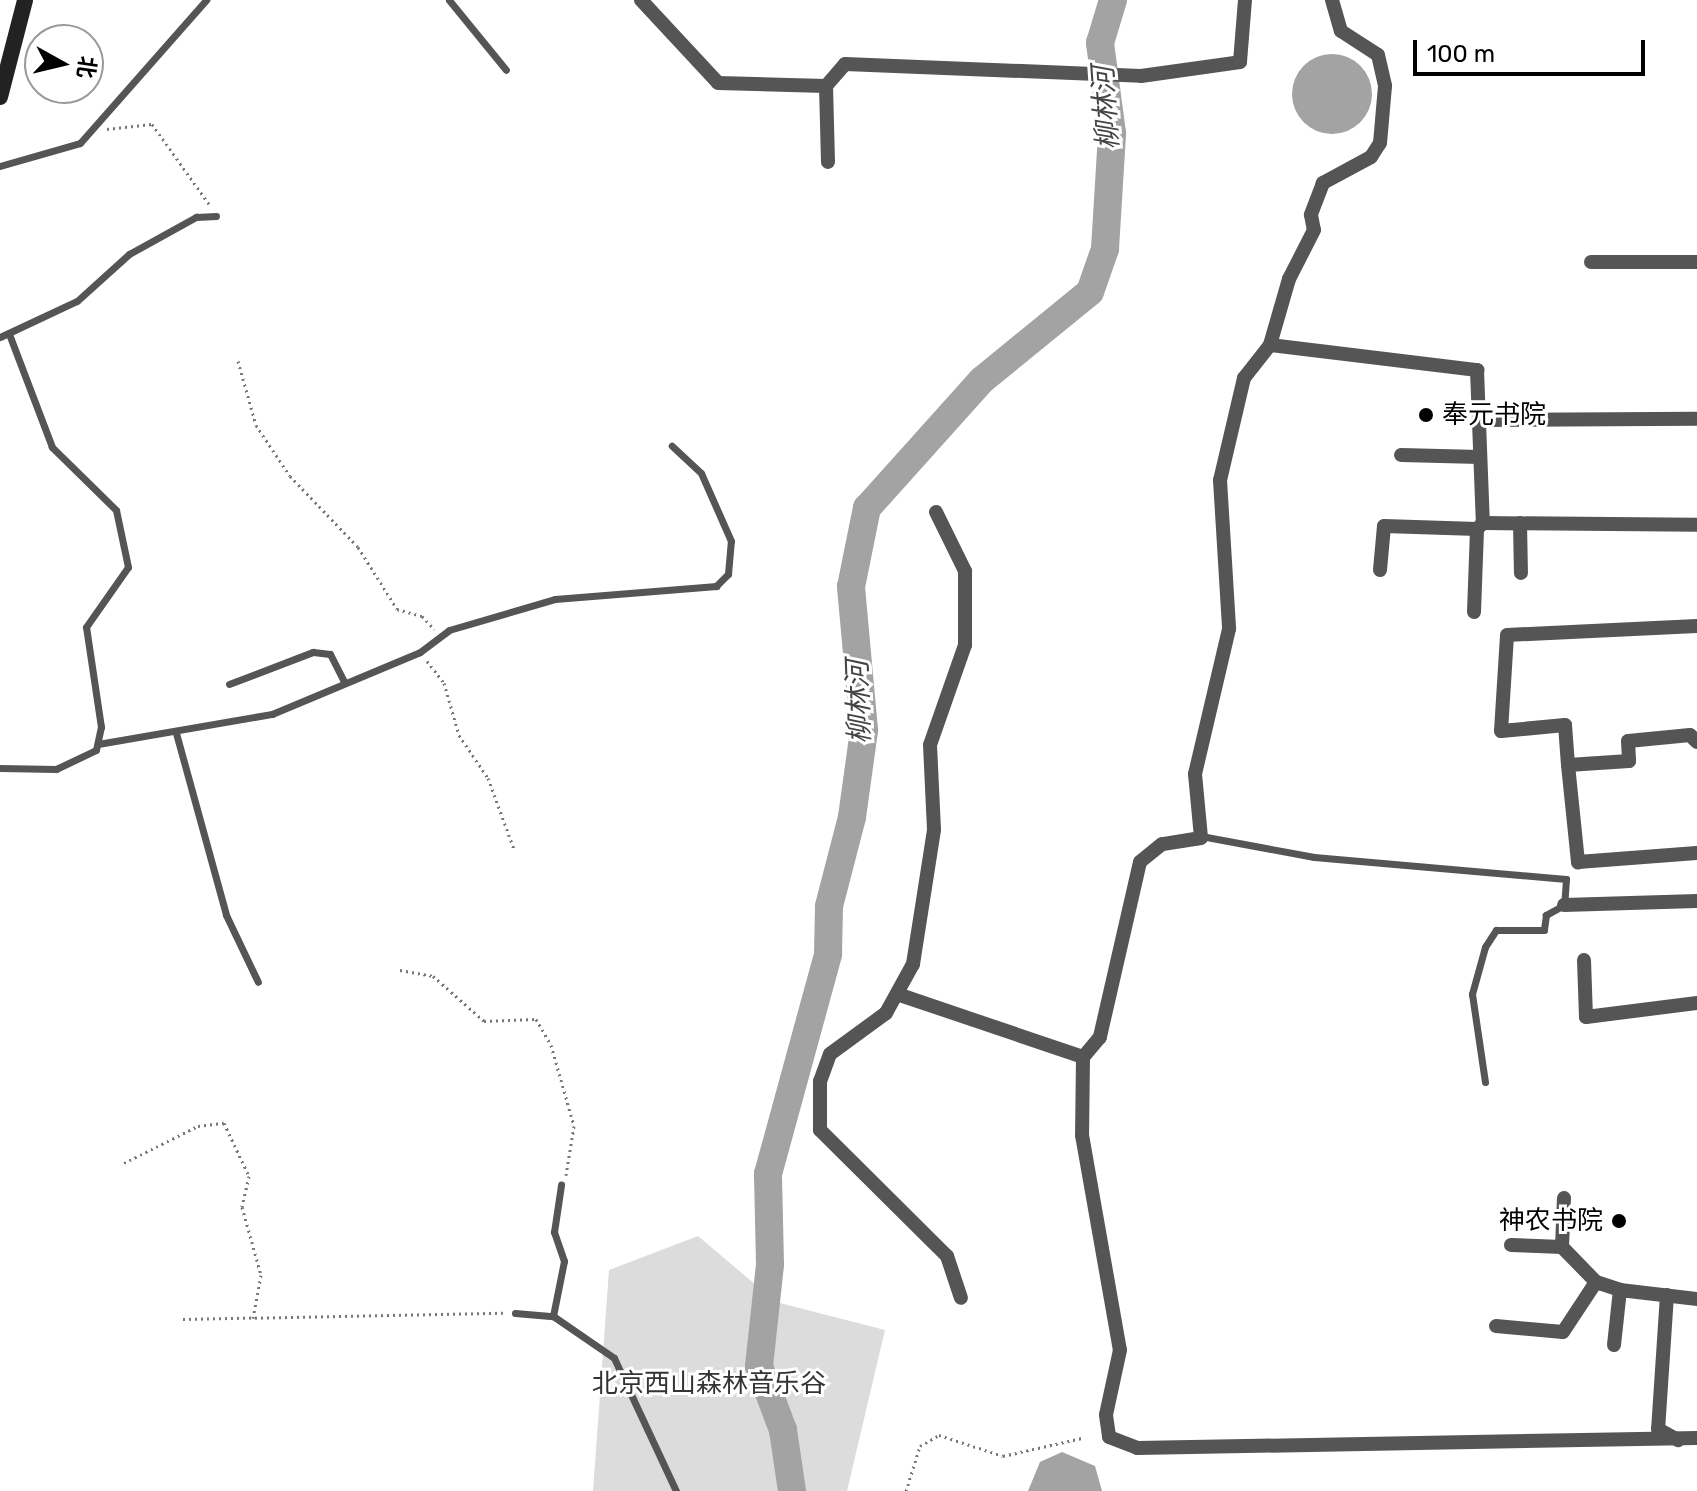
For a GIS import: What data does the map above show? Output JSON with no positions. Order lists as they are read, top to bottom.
{
  "water": ["柳林河"],
  "parks": ["北京西山森林音乐谷"],
  "places": ["奉元书院", "神农书院"],
  "scale_bar": "100 m",
  "north": "right"
}
